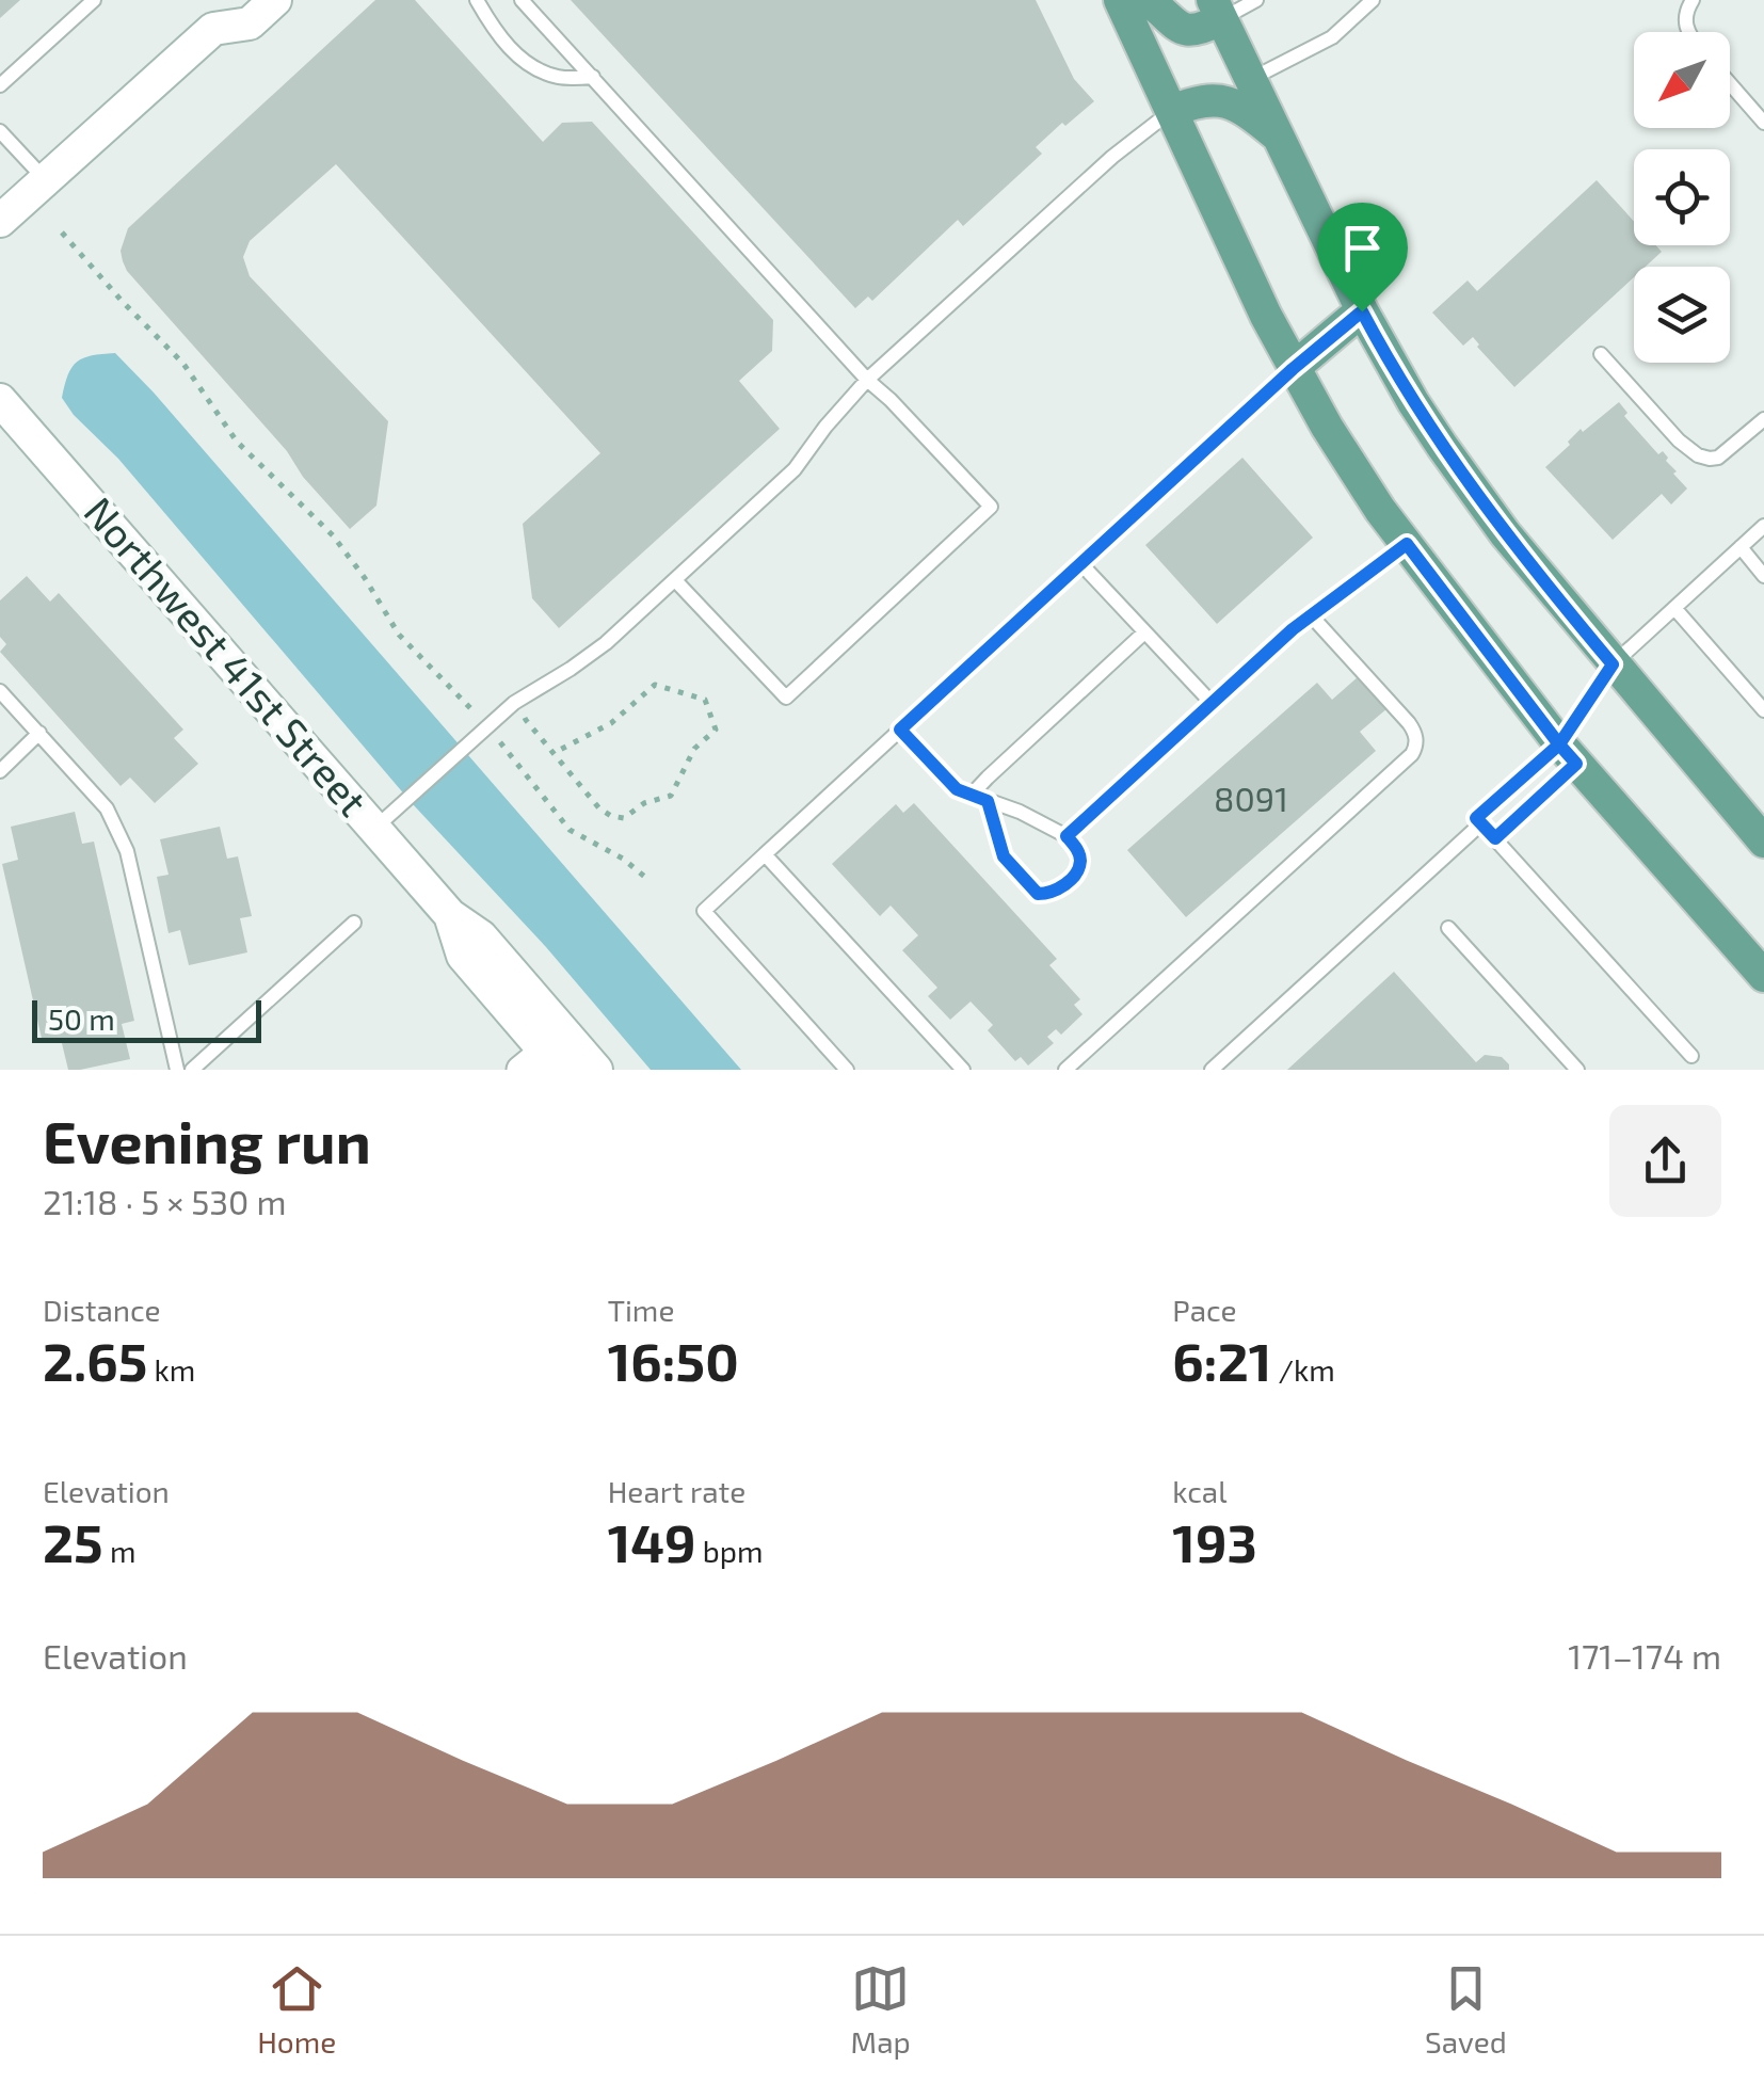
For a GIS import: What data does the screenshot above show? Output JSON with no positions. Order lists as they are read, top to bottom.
{
  "streets": {
    "street": ["Northwest 41st Street"]
  },
  "house_numbers": ["8091"],
  "scale_bar": "50 m",
  "north": "bottom left",
  "page": {
    "scale": "50 m",
    "heading": ["Evening run", "21:18 · 5 × 530 m"],
    "stats": [
      ["Distance", "2.65 km"],
      ["Time", "16:50"],
      ["Pace", "6:21 /km"],
      ["Elevation", "25 m"],
      ["Heart rate", "149 bpm"],
      ["kcal", "193"]
    ],
    "chart": ["Elevation", "171–174 m"],
    "tabs": ["Home", "Map", "Saved"]
  }
}
